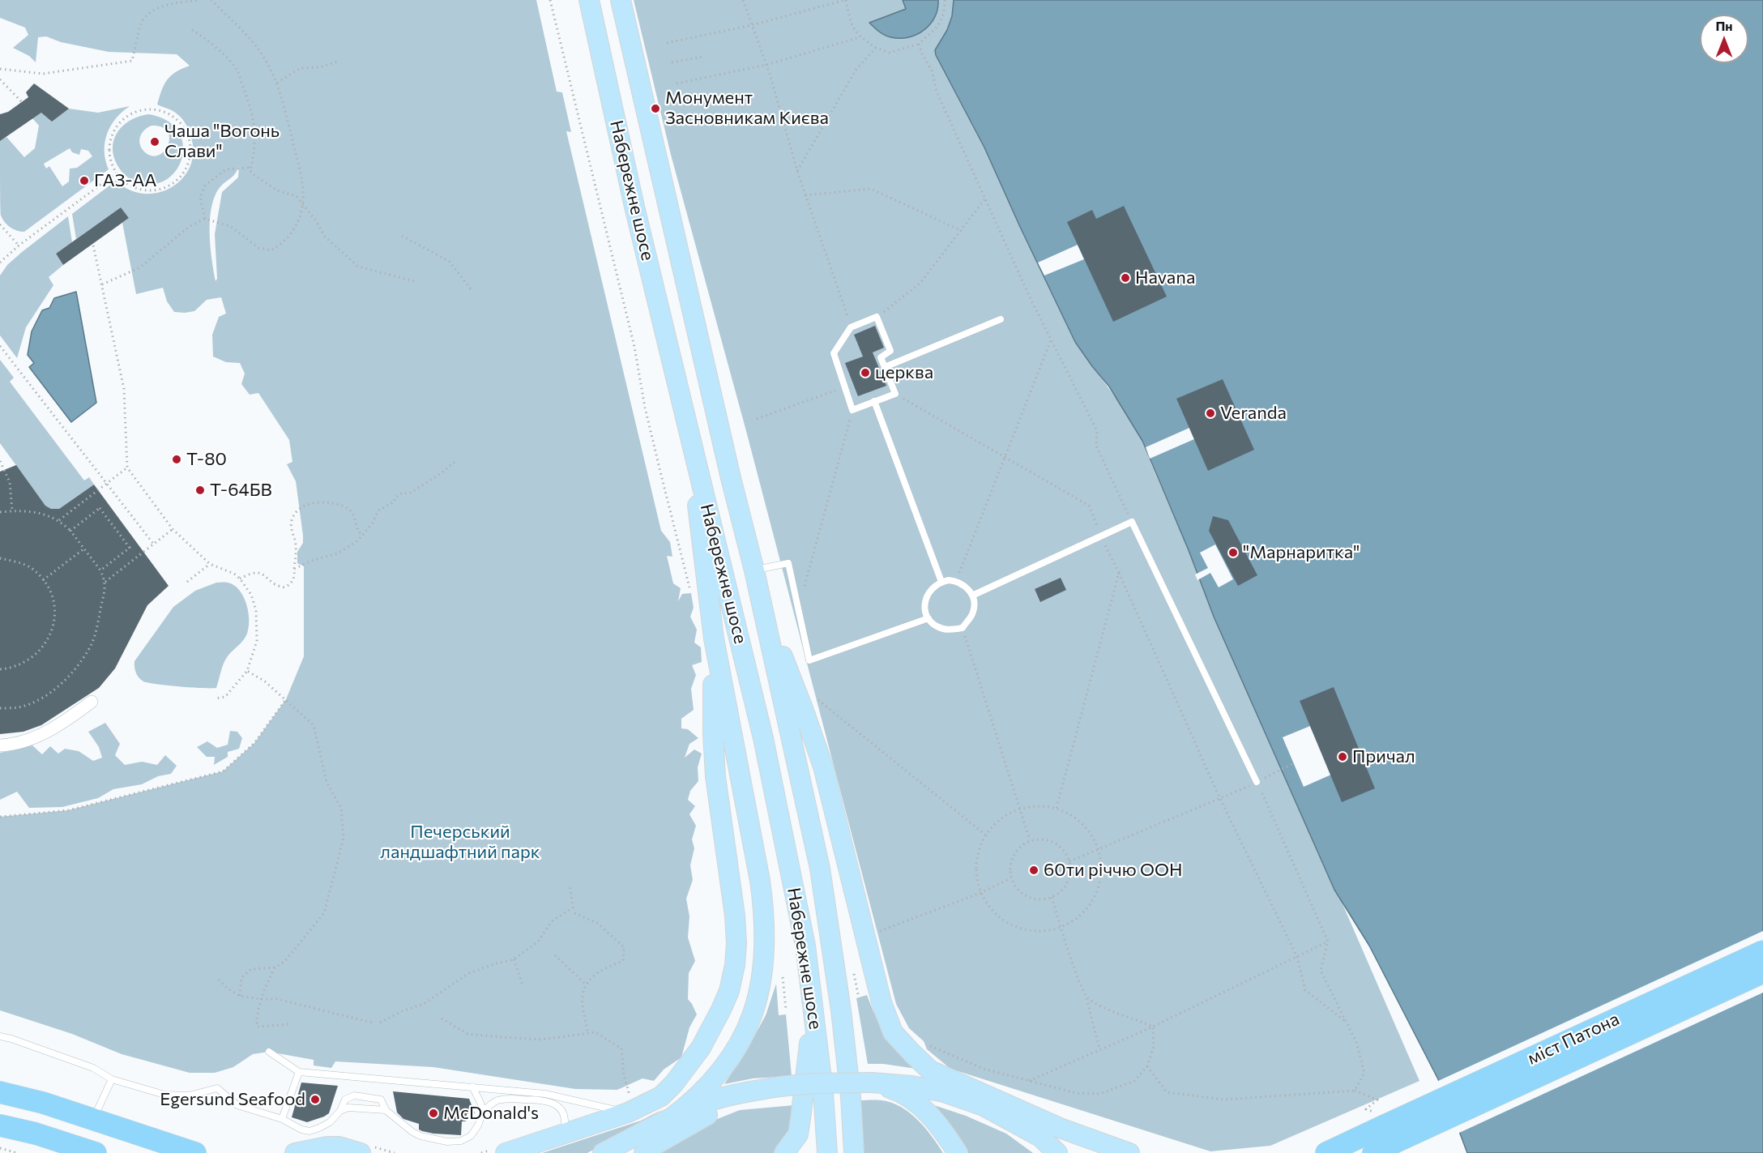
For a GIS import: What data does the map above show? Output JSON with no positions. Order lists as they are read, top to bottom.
{
  "streets": {
    "highway": ["міст Патона"],
    "main road": ["Набережне шосе"]
  },
  "parks": ["Печерський ландшафтний парк"],
  "places": [
    "Монумент Засновникам Києва",
    "Чаша \"Вогонь Слави\"",
    "ГАЗ-АА",
    "Havana",
    "церква",
    "Veranda",
    "Т-80",
    "Т-64БВ",
    "\"Марнаритка\"",
    "Причал",
    "60ти річчю ООН",
    "Egersund Seafood",
    "McDonald's"
  ],
  "north": "top"
}
